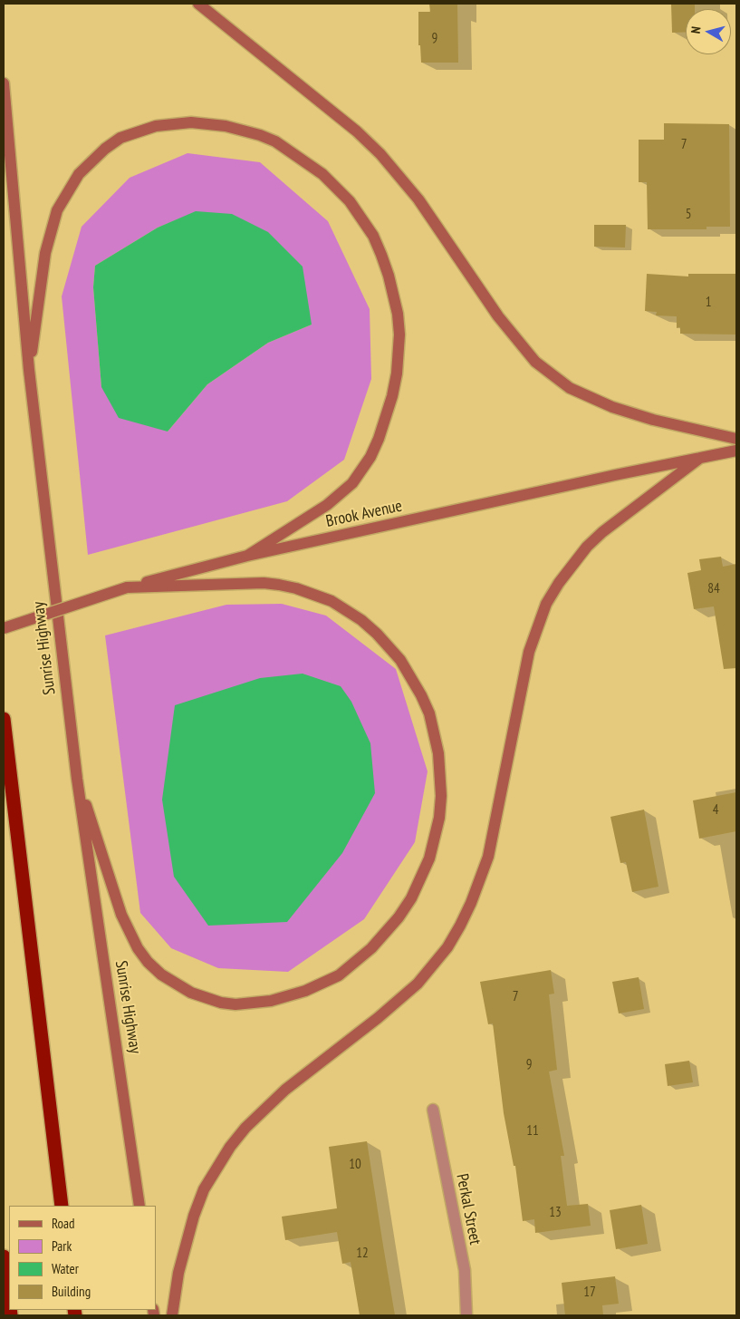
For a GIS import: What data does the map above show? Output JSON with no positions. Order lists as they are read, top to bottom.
{
  "streets": {
    "main road": ["Brook Avenue", "Sunrise Highway"],
    "street": ["Perkal Street"]
  },
  "house_numbers": [
    "9",
    "7",
    "5",
    "1",
    "84",
    "4",
    "7",
    "9",
    "11",
    "10",
    "13",
    "12",
    "17"
  ],
  "legend": [
    "Road",
    "Park",
    "Water",
    "Building"
  ],
  "north": "left"
}
